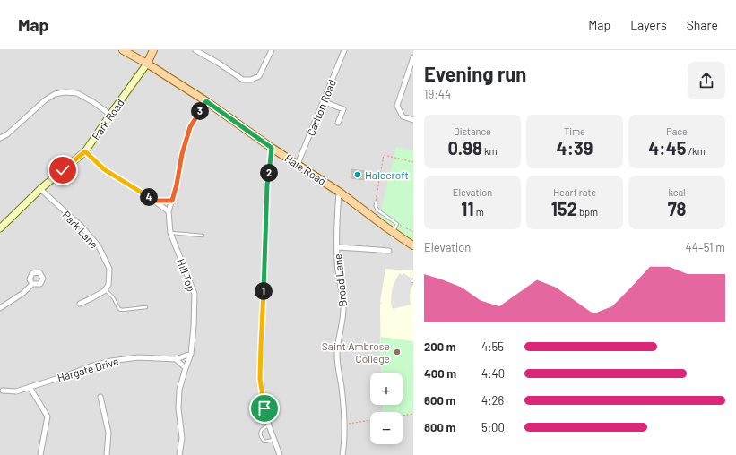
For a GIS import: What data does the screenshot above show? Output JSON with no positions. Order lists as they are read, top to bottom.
{
  "streets": {
    "main road": ["Park Road", "Hale Road"],
    "street": [
      "Carlton Road",
      "Park Lane",
      "Hill Top",
      "Broad Lane",
      "Hargate Drive"
    ]
  },
  "crossings": [
    ["Carlton Road", "Hale Road"],
    ["Park Road", "Hale Road"],
    ["Park Road", "Park Lane"],
    ["Hale Road", "Hill Top"],
    ["Hale Road", "Broad Lane"],
    ["Hill Top", "Hargate Drive"]
  ],
  "places": ["Halecroft", "Saint Ambrose College"],
  "page": {
    "header": "Map",
    "nav": ["Map", "Layers", "Share"],
    "heading": ["Evening run", "19:44"],
    "pins": [
      "3",
      "2",
      "4",
      "1"
    ],
    "stats": [
      ["Distance", "0.98 km"],
      ["Time", "4:39"],
      ["Pace", "4:45 /km"],
      ["Elevation", "11 m"],
      ["Heart rate", "152 bpm"],
      ["kcal", "78"]
    ],
    "chart": ["Elevation", "44–51 m"],
    "list": [
      {
        "name": "200 m",
        "note": "4:55"
      },
      {
        "name": "400 m",
        "note": "4:40"
      },
      {
        "name": "600 m",
        "note": "4:26"
      },
      {
        "name": "800 m",
        "note": "5:00"
      }
    ],
    "map_buttons": ["+", "−"]
  }
}
